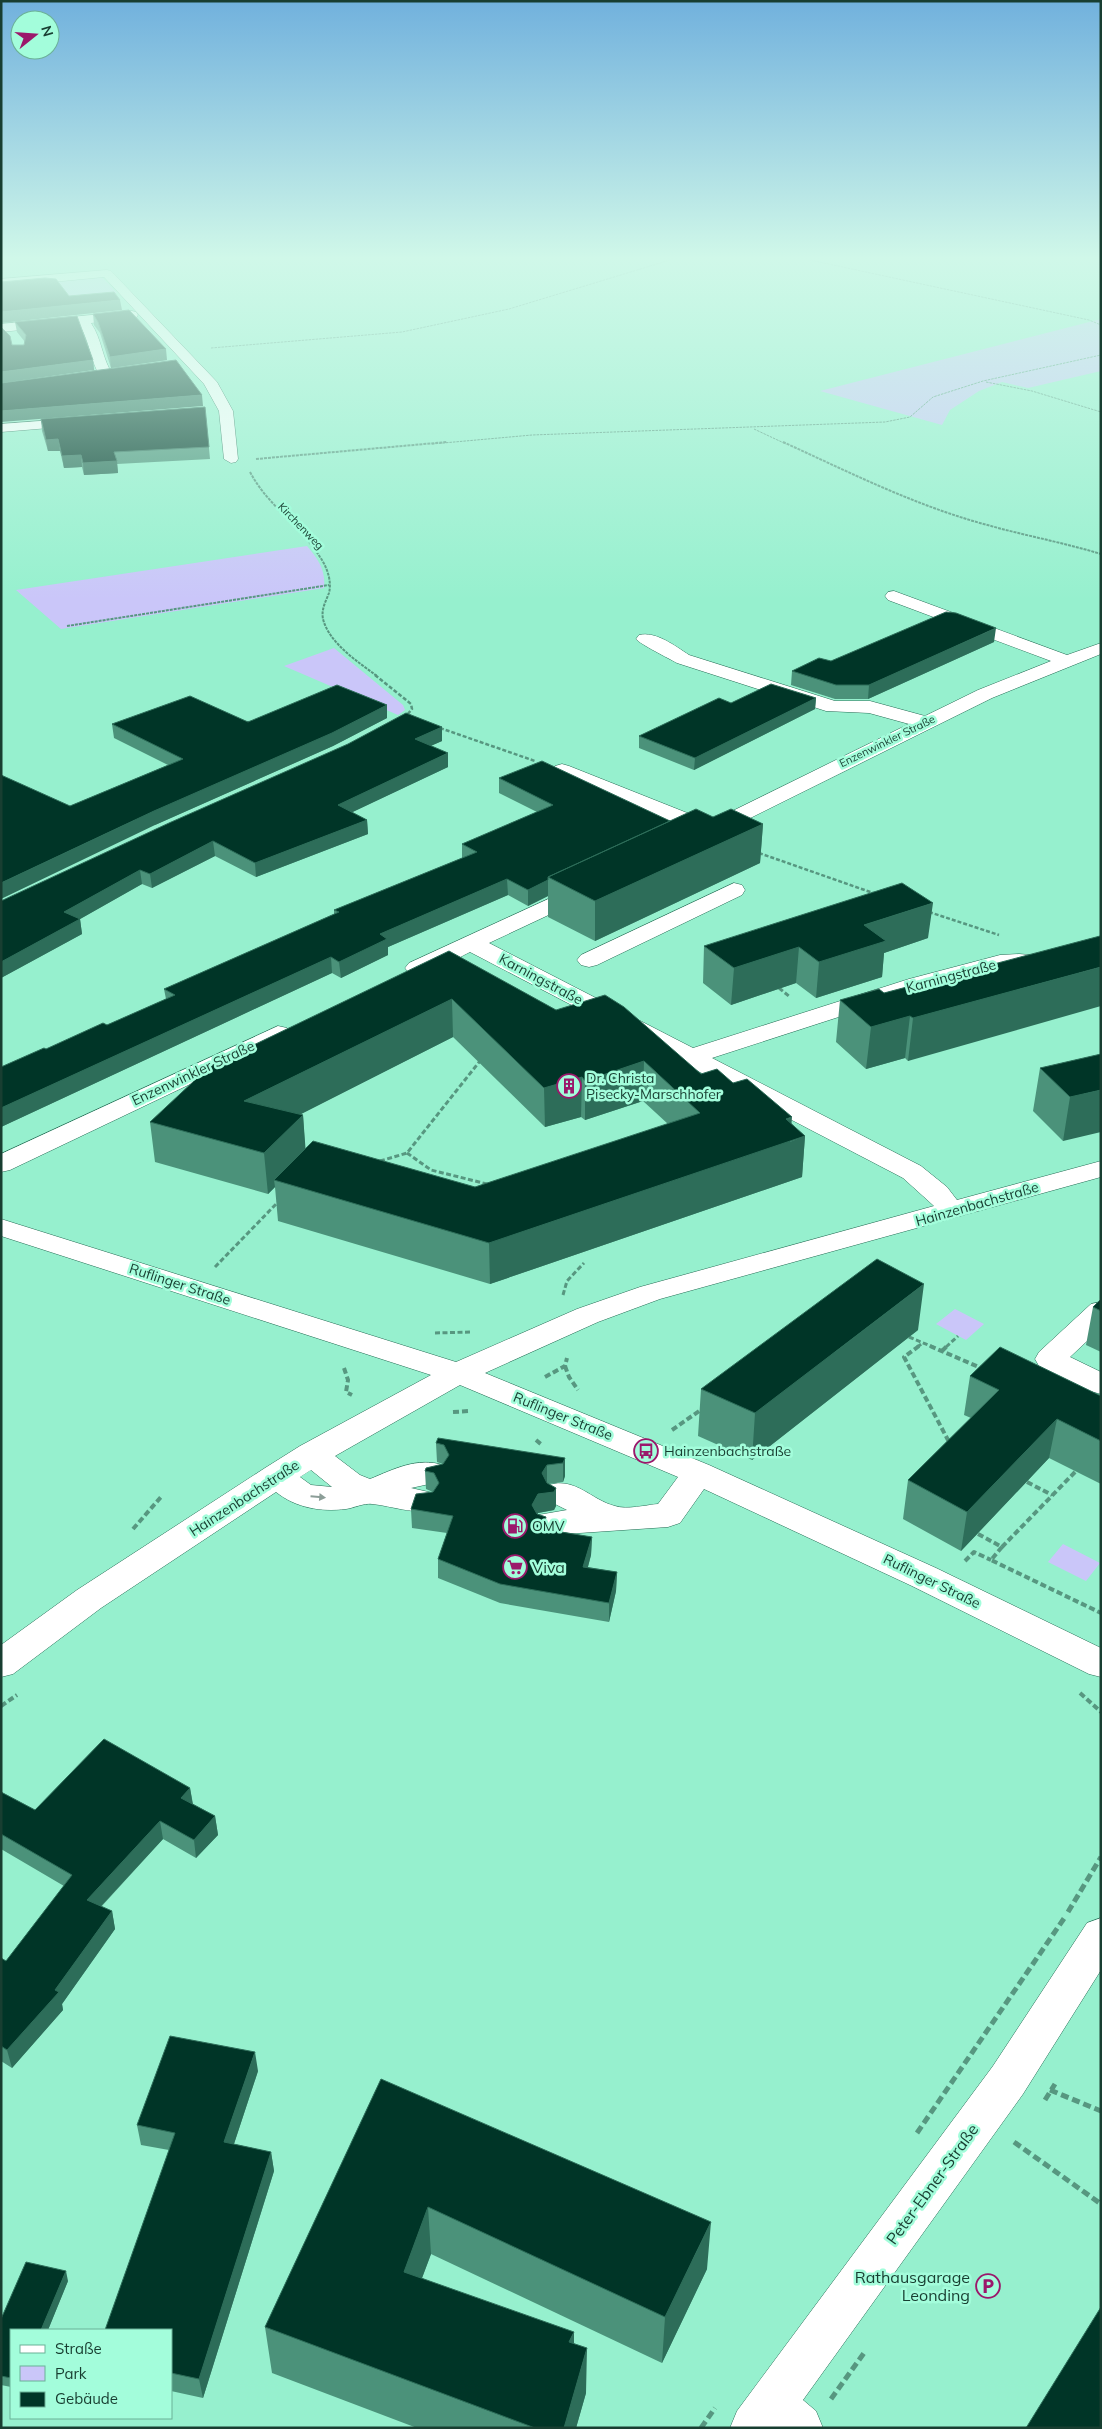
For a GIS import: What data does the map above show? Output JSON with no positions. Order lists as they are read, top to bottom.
{
  "streets": {
    "street": [
      "Enzenwinkler Straße",
      "Karningstraße",
      "Hainzenbachstraße",
      "Ruflinger Straße",
      "Peter-Ebner-Straße"
    ],
    "path": ["Kirchenweg"]
  },
  "crossings": [
    ["Karningstraße", "Hainzenbachstraße"],
    ["Hainzenbachstraße", "Ruflinger Straße"]
  ],
  "places": {
    "building": ["Dr. Christa Pisecky-Marschhofer"],
    "bus stop": ["Hainzenbachstraße"],
    "fuel station": ["OMV"],
    "supermarket": ["Viva"],
    "parking": ["Rathausgarage Leonding"]
  },
  "legend": ["Straße", "Park", "Gebäude"],
  "north": "right"
}
